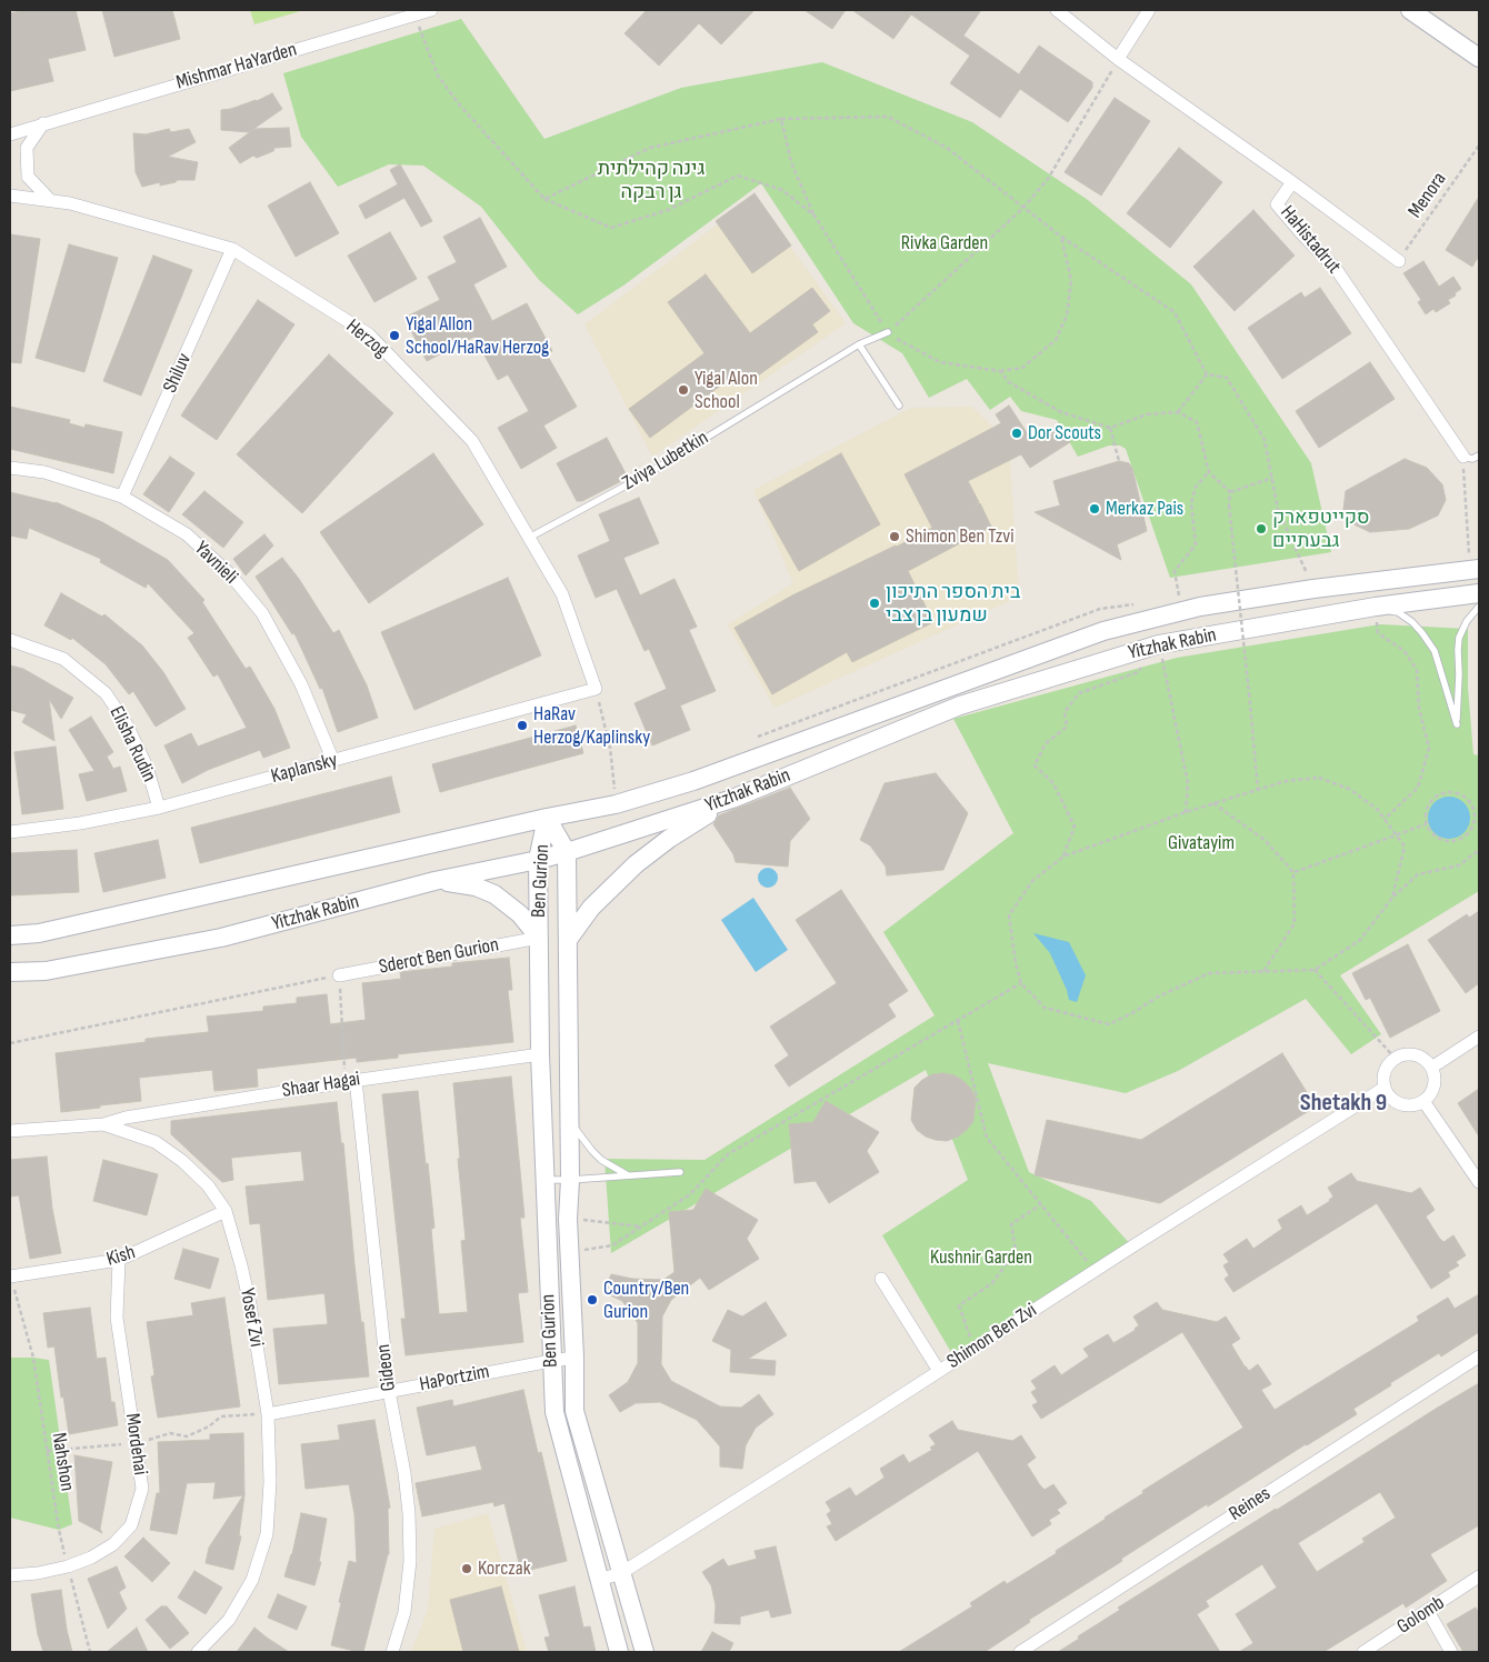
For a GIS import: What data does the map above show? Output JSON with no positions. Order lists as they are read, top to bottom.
{
  "streets": {
    "main road": ["Yitzhak Rabin", "Ben Gurion"],
    "street": [
      "Mishmar HaYarden",
      "HaHistadrut",
      "Herzog",
      "Shiluv",
      "Yavnieli",
      "Elisha Rudin",
      "Kaplansky",
      "Sderot Ben Gurion",
      "Shaar Hagai",
      "Kish",
      "Yosef Zvi",
      "Shimon Ben Zvi",
      "Gideon",
      "HaPortzim",
      "Mordehai",
      "Reines",
      "Golomb"
    ],
    "lane": ["Zviya Lubetkin"],
    "path": ["Menora", "Nahshon"]
  },
  "crossings": [
    ["Herzog", "Shiluv"],
    ["Herzog", "Zviya Lubetkin"],
    ["Herzog", "Kaplansky"],
    ["Shiluv", "Yavnieli"],
    ["Yavnieli", "Kaplansky"],
    ["Yitzhak Rabin", "Ben Gurion"],
    ["Elisha Rudin", "Kaplansky"],
    ["Ben Gurion", "Sderot Ben Gurion"],
    ["Ben Gurion", "Shaar Hagai"],
    ["Ben Gurion", "Shimon Ben Zvi"],
    ["Ben Gurion", "HaPortzim"],
    ["Shaar Hagai", "Yosef Zvi"],
    ["Shaar Hagai", "Gideon"],
    ["Kish", "Yosef Zvi"],
    ["Kish", "Mordehai"],
    ["Kish", "Nahshon"],
    ["Yosef Zvi", "HaPortzim"],
    ["Gideon", "HaPortzim"],
    ["Mordehai", "Nahshon"]
  ],
  "districts": ["Shetakh 9"],
  "parks": [
    "גינה קהילתית גן רבקה",
    "Rivka Garden",
    "Givatayim",
    "Kushnir Garden"
  ],
  "places": [
    "Yigal Allon School/HaRav Herzog",
    "Yigal Alon School",
    "Dor Scouts",
    "Merkaz Pais",
    "סקייטפארק גבעתיים",
    "Shimon Ben Tzvi",
    "בית הספר התיכון שמעון בן צבי",
    "HaRav Herzog/Kaplinsky",
    "Country/Ben Gurion",
    "Korczak"
  ]
}
